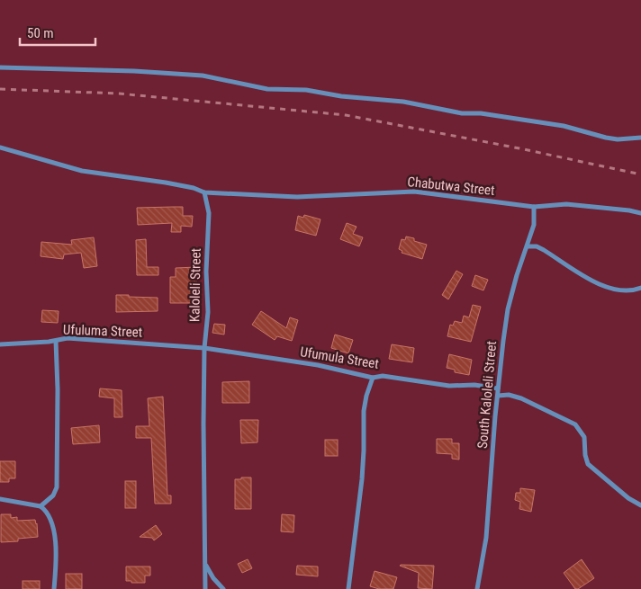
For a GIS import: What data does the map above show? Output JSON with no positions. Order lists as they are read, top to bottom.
{
  "streets": {
    "street": [
      "Chabutwa Street",
      "Kaloleli Street",
      "Ufuluma Street",
      "Ufumula Street",
      "South Kaloleli Street"
    ]
  },
  "crossings": [
    ["Chabutwa Street", "Kaloleli Street"],
    ["Chabutwa Street", "South Kaloleli Street"],
    ["Kaloleli Street", "Ufuluma Street"],
    ["Kaloleli Street", "Ufumula Street"],
    ["Ufuluma Street", "Ufumula Street"],
    ["Ufumula Street", "South Kaloleli Street"]
  ],
  "scale_bar": "50 m"
}
